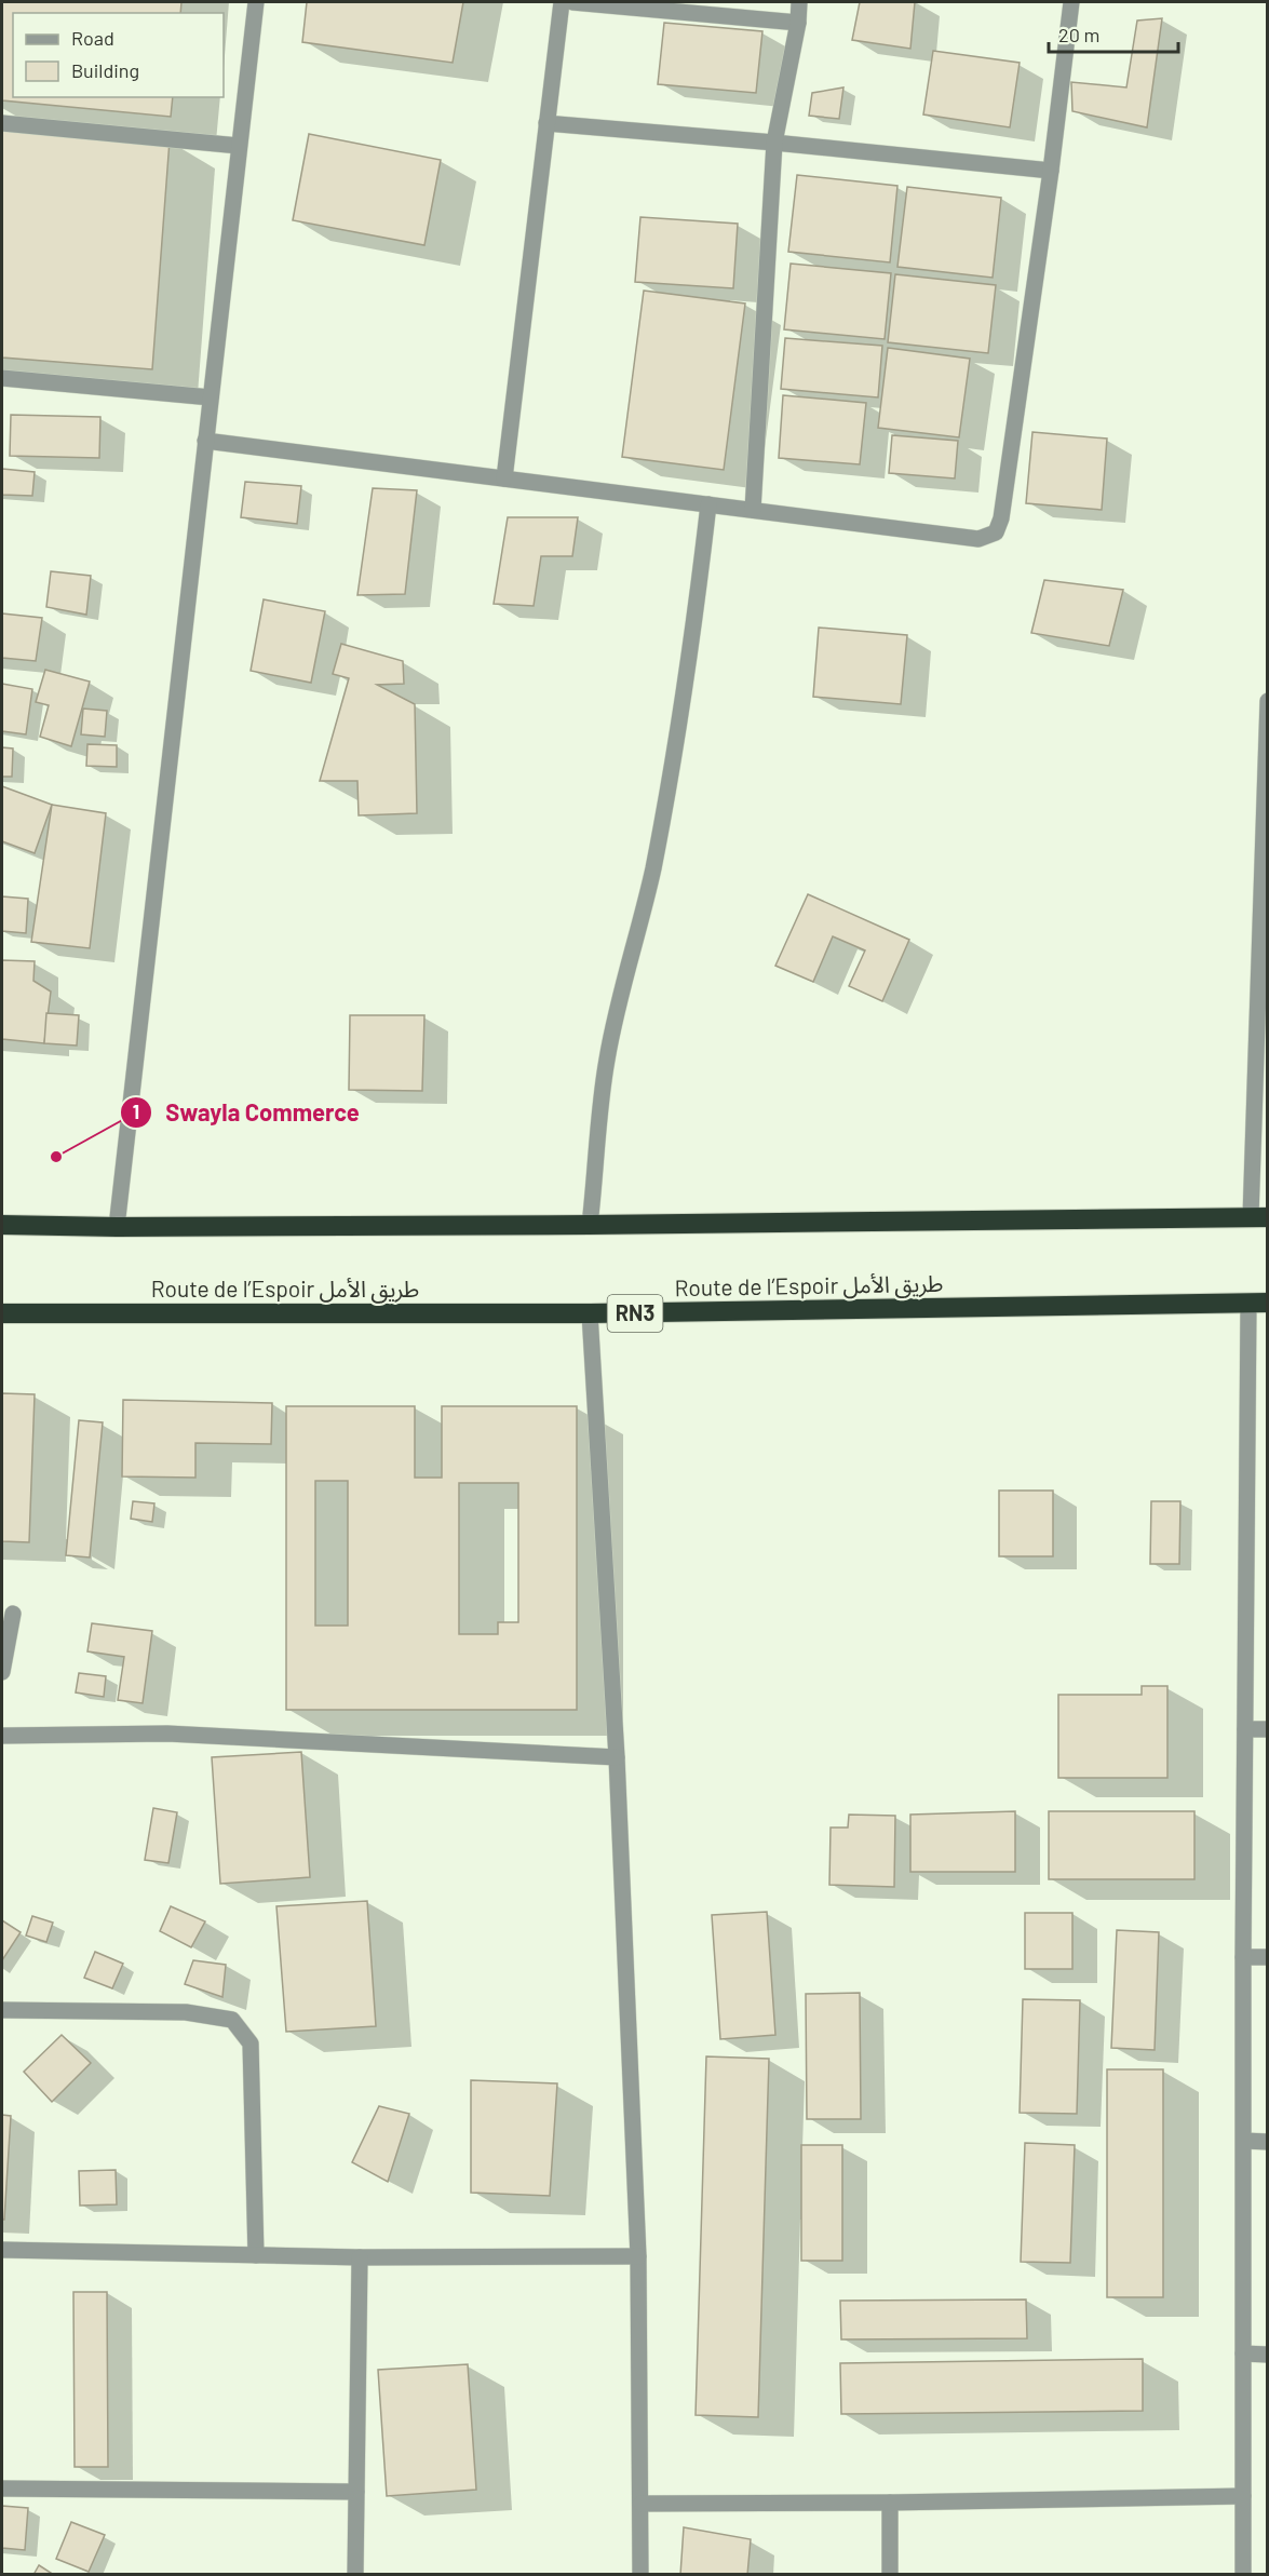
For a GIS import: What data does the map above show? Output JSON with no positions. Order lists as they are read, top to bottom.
{
  "streets": {
    "highway": ["Route de l’Espoir طريق الأمل", "RN3"]
  },
  "places": ["Swayla Commerce"],
  "legend": ["Road", "Building"],
  "scale_bar": "20 m"
}
